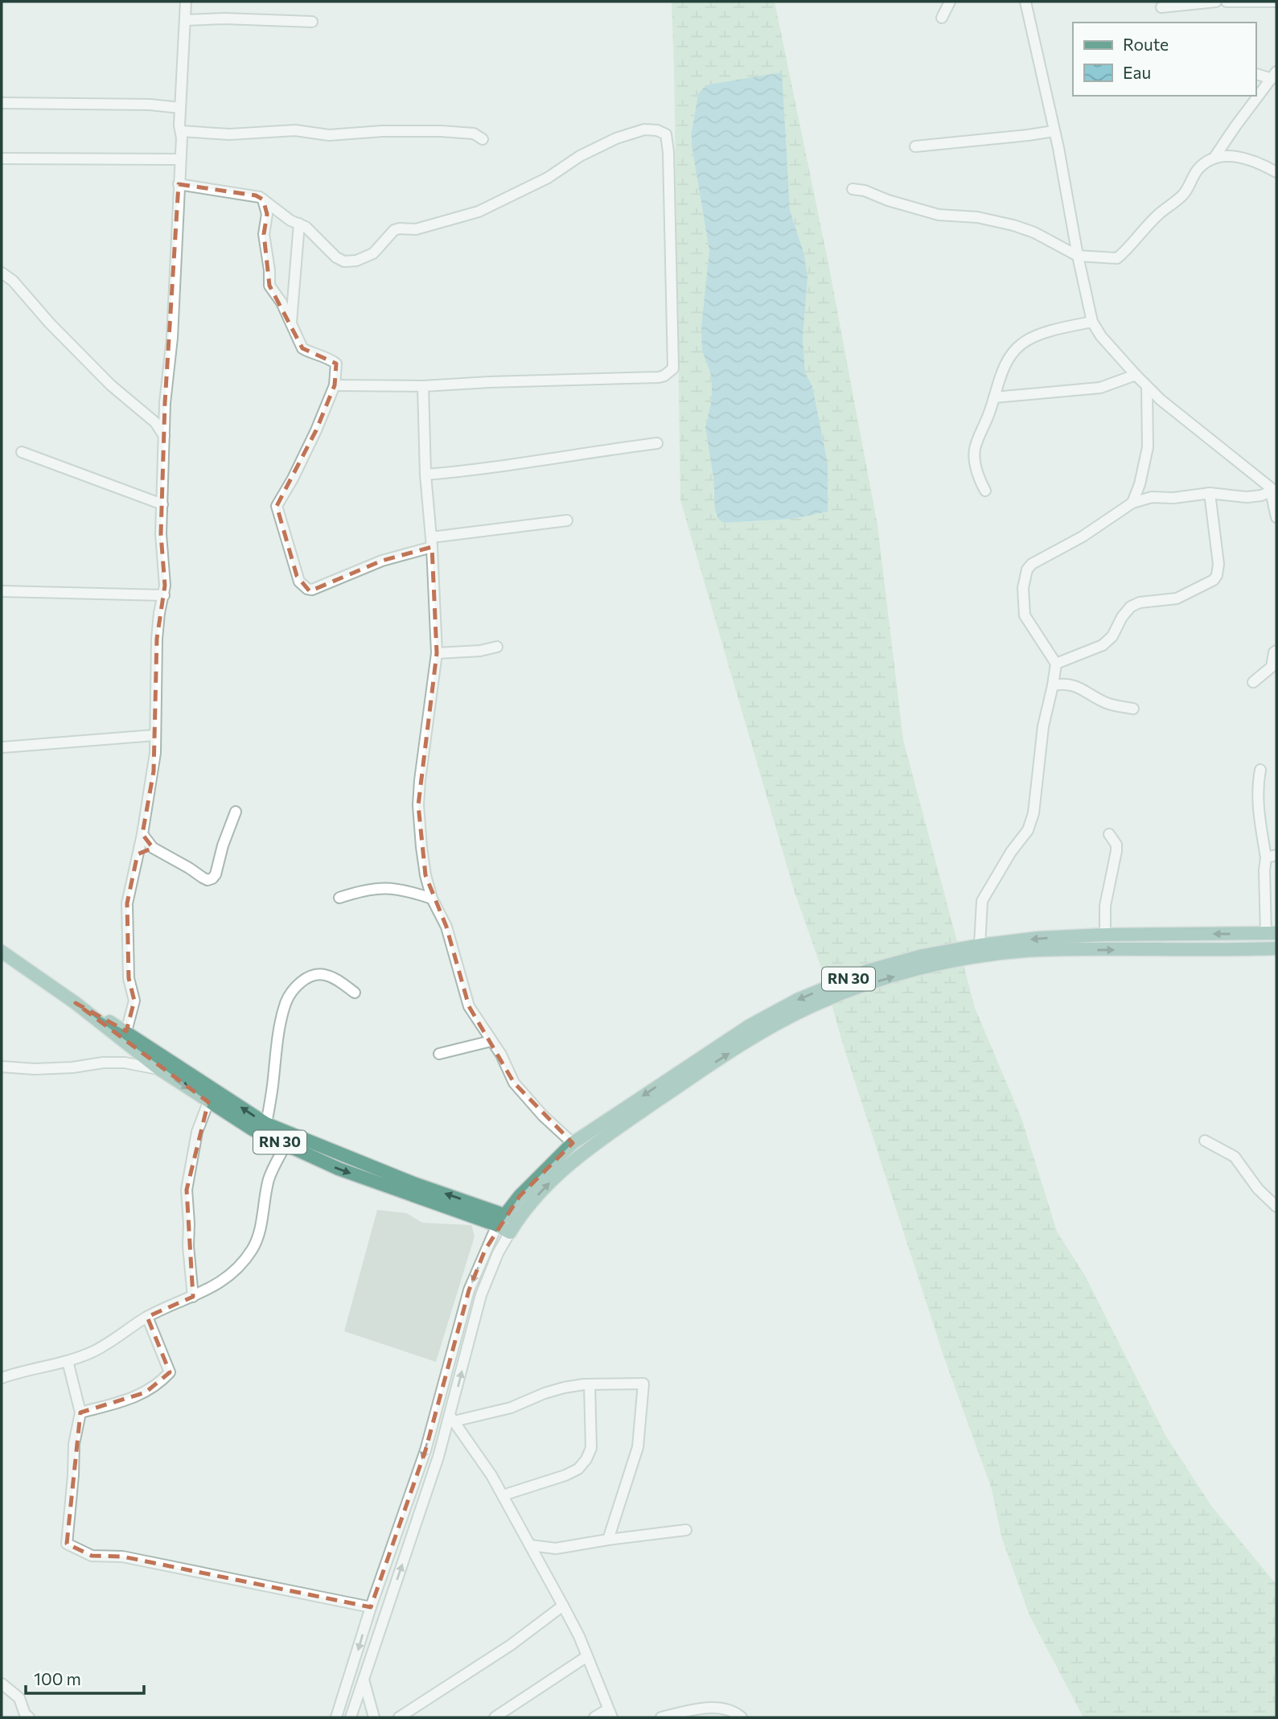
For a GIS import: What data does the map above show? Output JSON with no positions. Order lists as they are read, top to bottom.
{
  "streets": {
    "main road": ["RN 30"]
  },
  "legend": ["Route", "Eau"],
  "scale_bar": "100 m"
}
